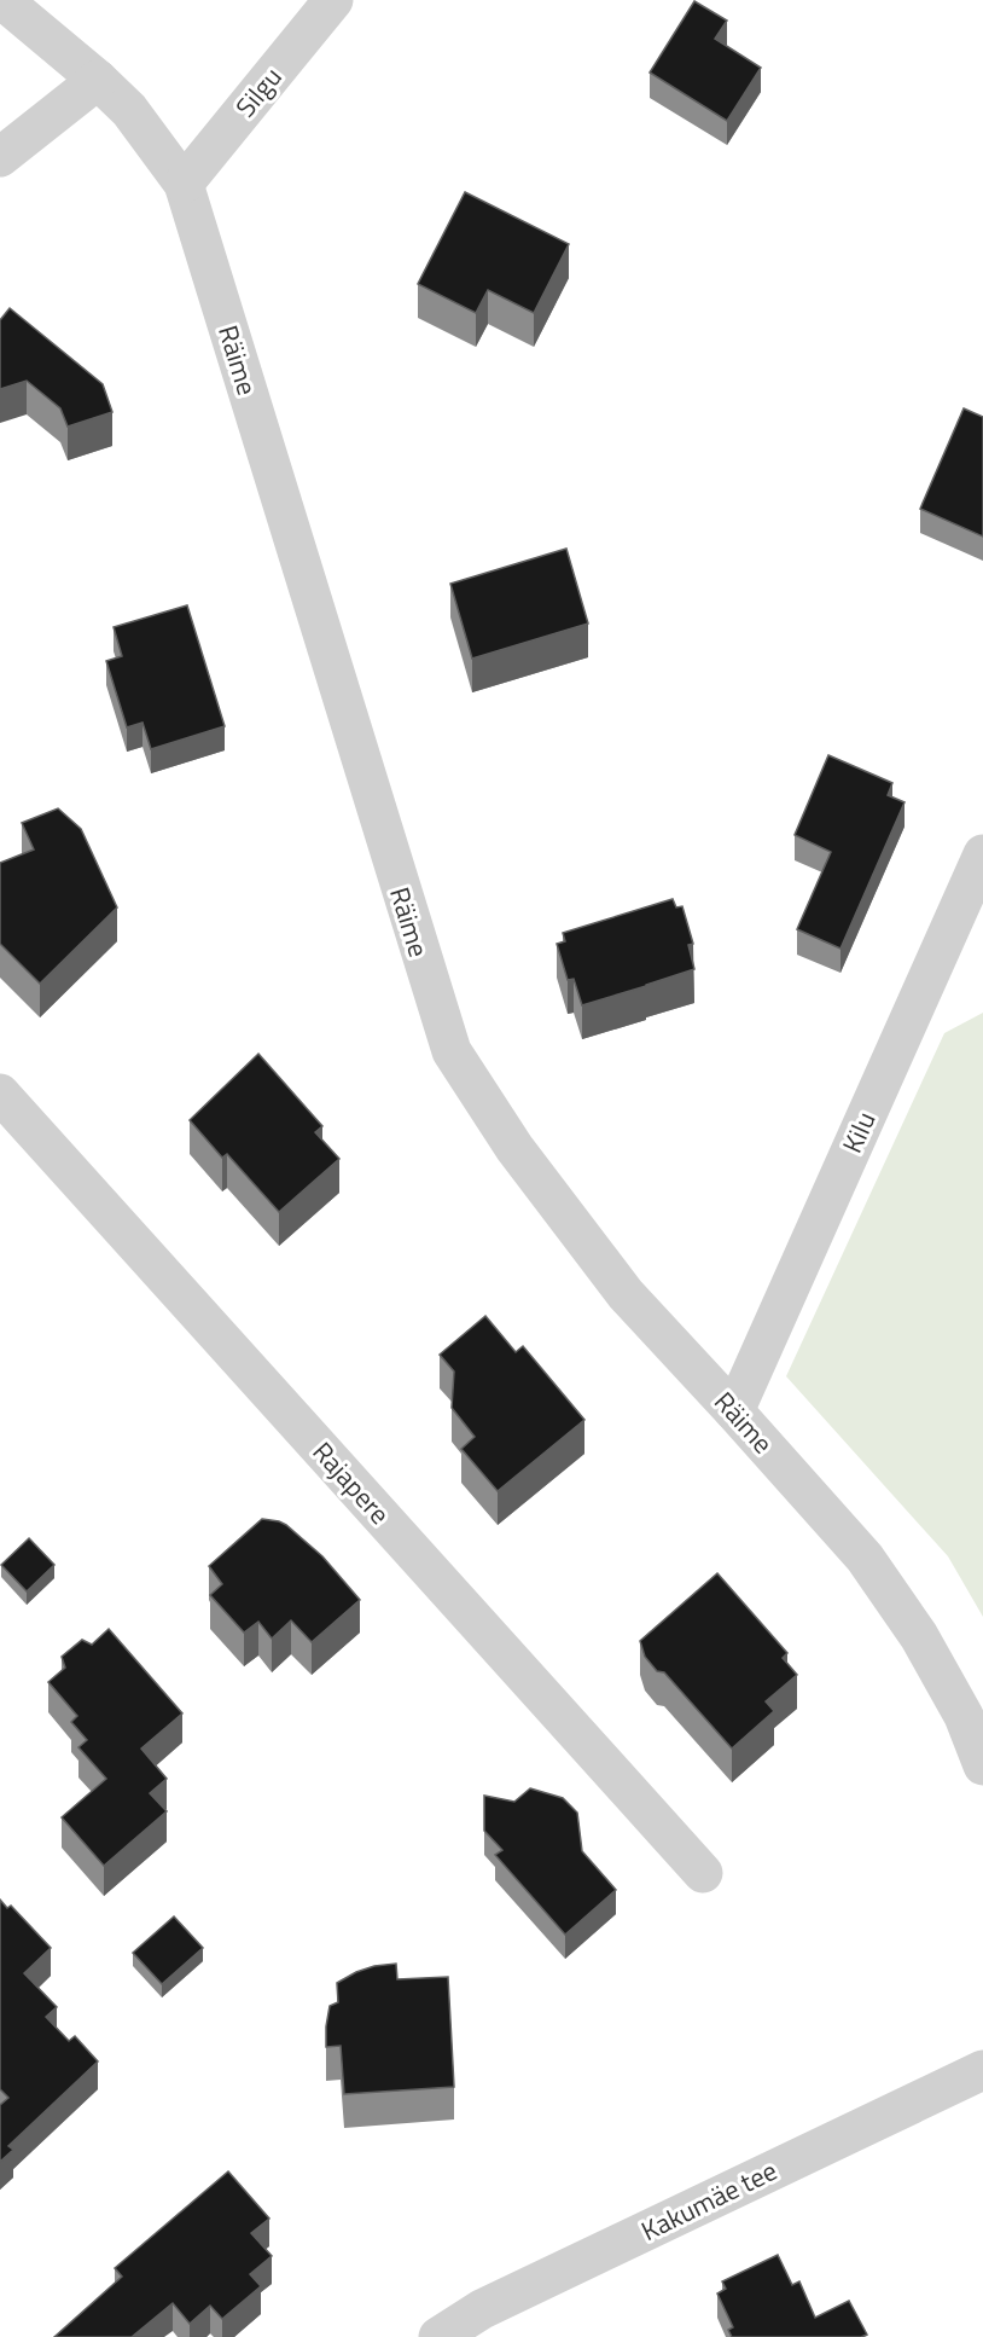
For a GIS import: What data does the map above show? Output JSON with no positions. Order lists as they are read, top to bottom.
{
  "streets": {
    "street": [
      "Silgu",
      "Räime",
      "Kilu",
      "Rajapere",
      "Kakumäe tee"
    ]
  },
  "crossings": [
    ["Silgu", "Räime"],
    ["Räime", "Kilu"]
  ]
}
